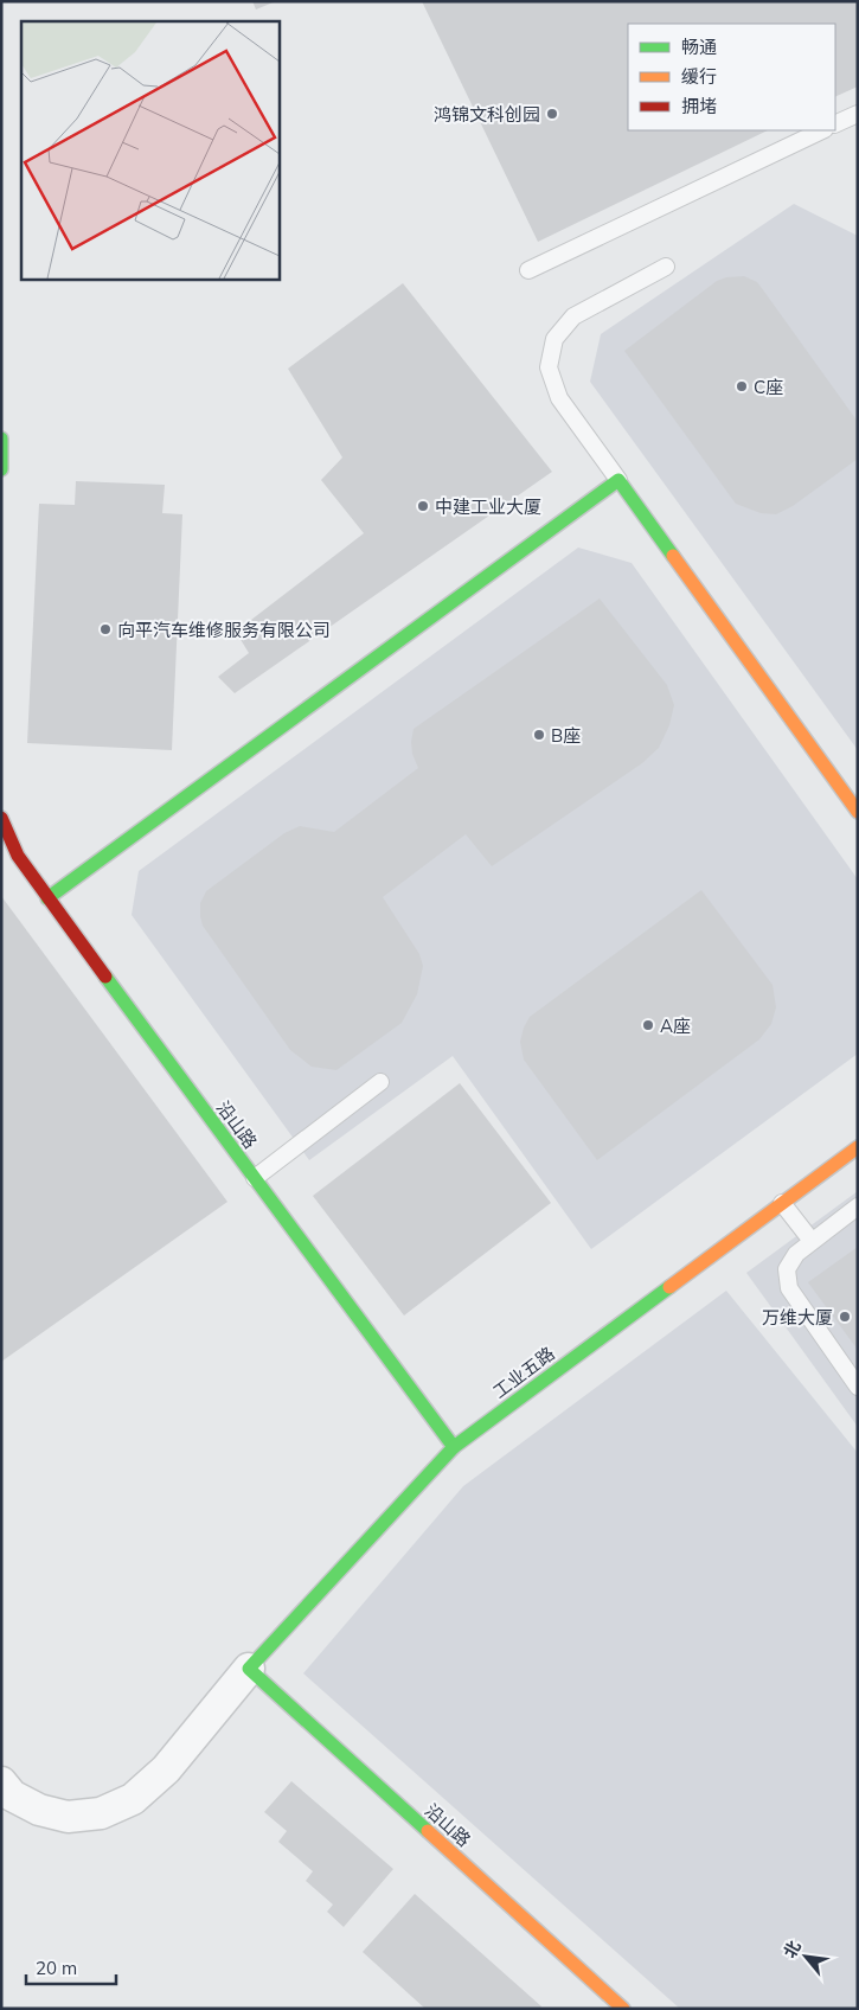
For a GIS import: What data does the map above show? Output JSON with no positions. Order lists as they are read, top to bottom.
{
  "streets": {
    "street": ["沿山路", "工业五路"]
  },
  "crossings": [
    ["沿山路", "工业五路"]
  ],
  "places": [
    "鸿锦文科创园",
    "C座",
    "中建工业大厦",
    "向平汽车维修服务有限公司",
    "B座",
    "A座",
    "万维大厦"
  ],
  "legend": ["畅通", "缓行", "拥堵"],
  "scale_bar": "20 m",
  "north": "top left"
}
